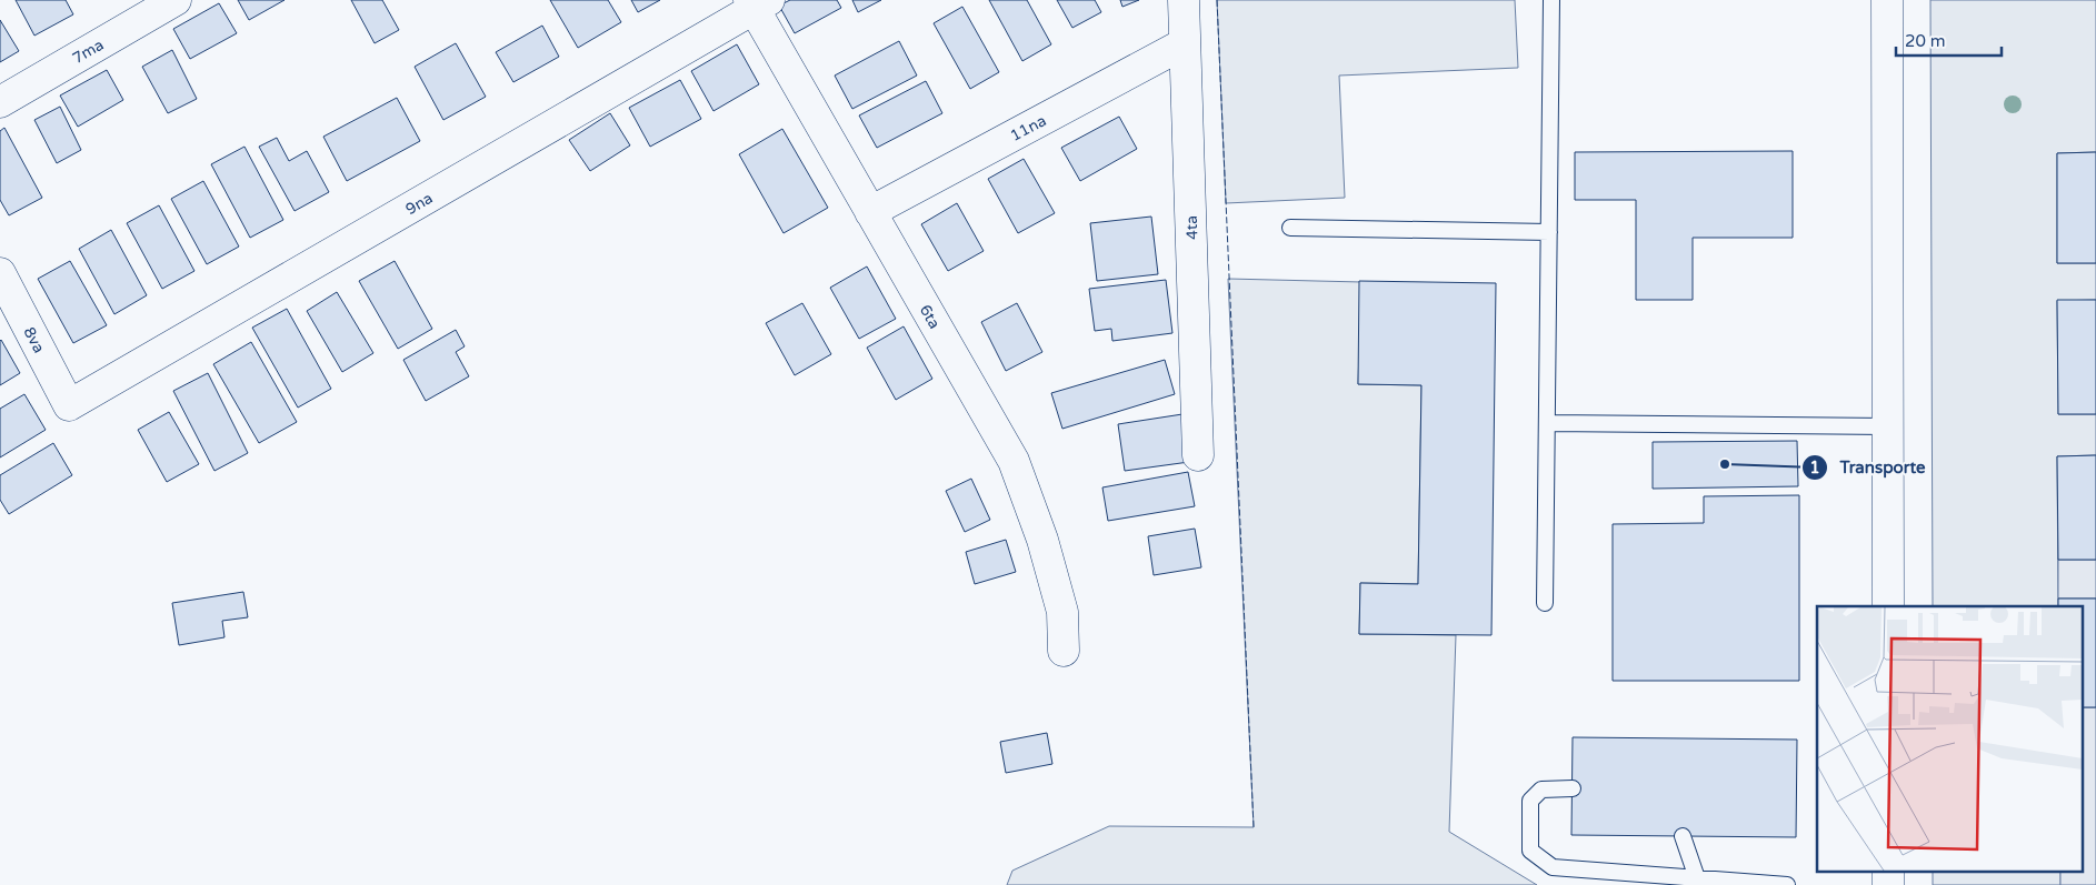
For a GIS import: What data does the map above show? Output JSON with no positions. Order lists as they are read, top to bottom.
{
  "streets": {
    "street": [
      "7ma",
      "11na",
      "9na",
      "4ta",
      "6ta",
      "8va"
    ]
  },
  "crossings": [
    ["11na", "4ta"],
    ["11na", "6ta"],
    ["9na", "6ta"],
    ["9na", "8va"]
  ],
  "places": ["Transporte"],
  "scale_bar": "20 m"
}
